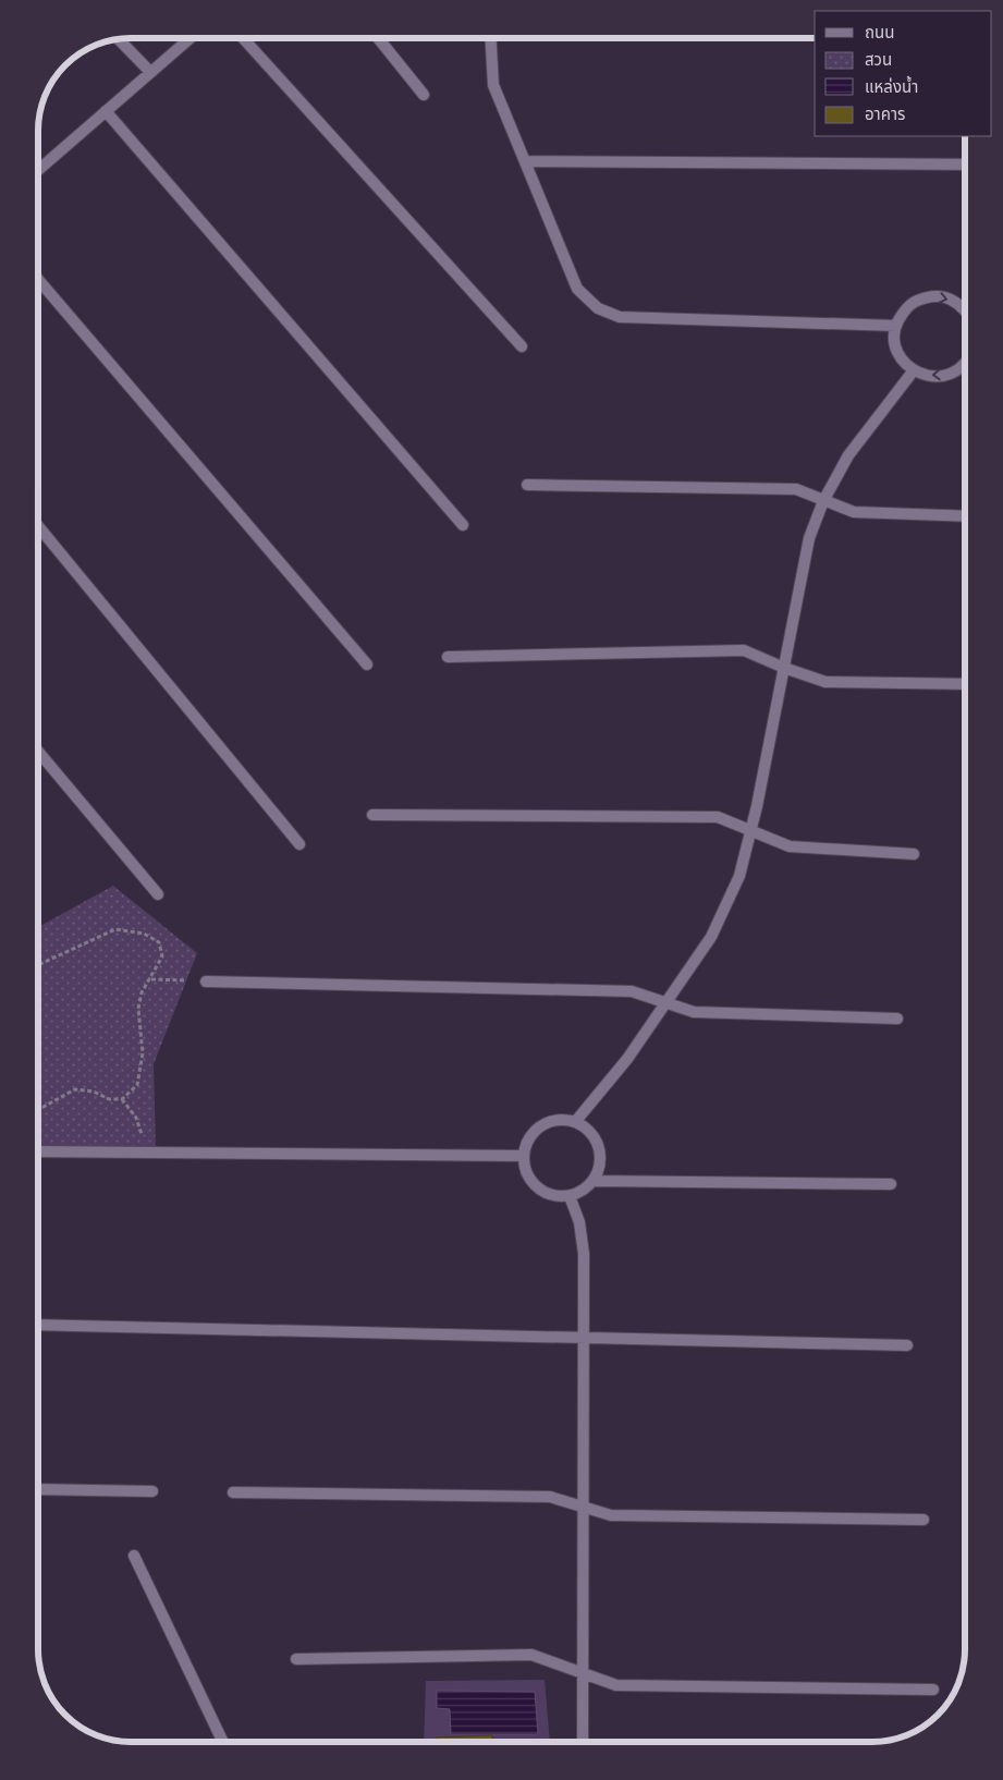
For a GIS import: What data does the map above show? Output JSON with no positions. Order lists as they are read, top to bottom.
{
  "legend": [
    "ถนน",
    "สวน",
    "แหล่งน้ำ",
    "อาคาร"
  ]
}
